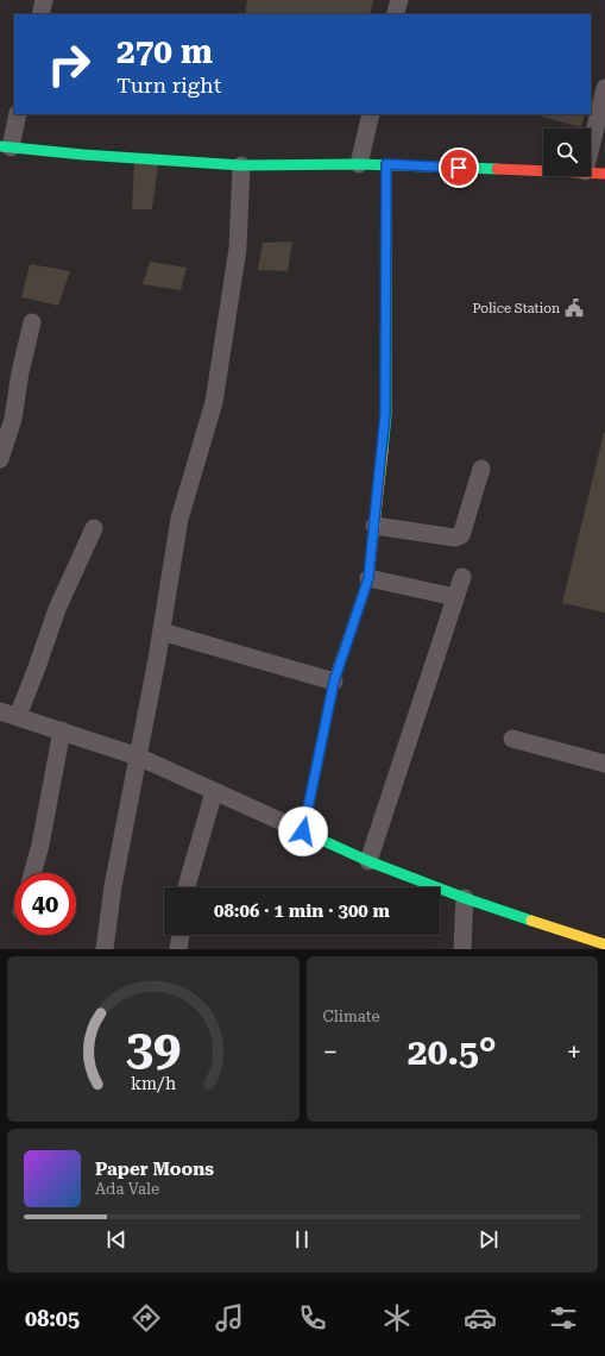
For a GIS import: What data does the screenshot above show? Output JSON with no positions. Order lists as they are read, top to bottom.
{
  "places": {
    "public building": ["Police Station"]
  },
  "page": {
    "turn": ["270 m", "Turn right"],
    "limit": "40",
    "trip": "08:06 · 1 min · 300 m",
    "tile": "Climate",
    "heat": ["−", "20.5°", "+"],
    "song": ["Paper Moons", "Ada Vale"],
    "tabs": "08:05",
    "gauge": ["39", "km/h"]
  }
}
